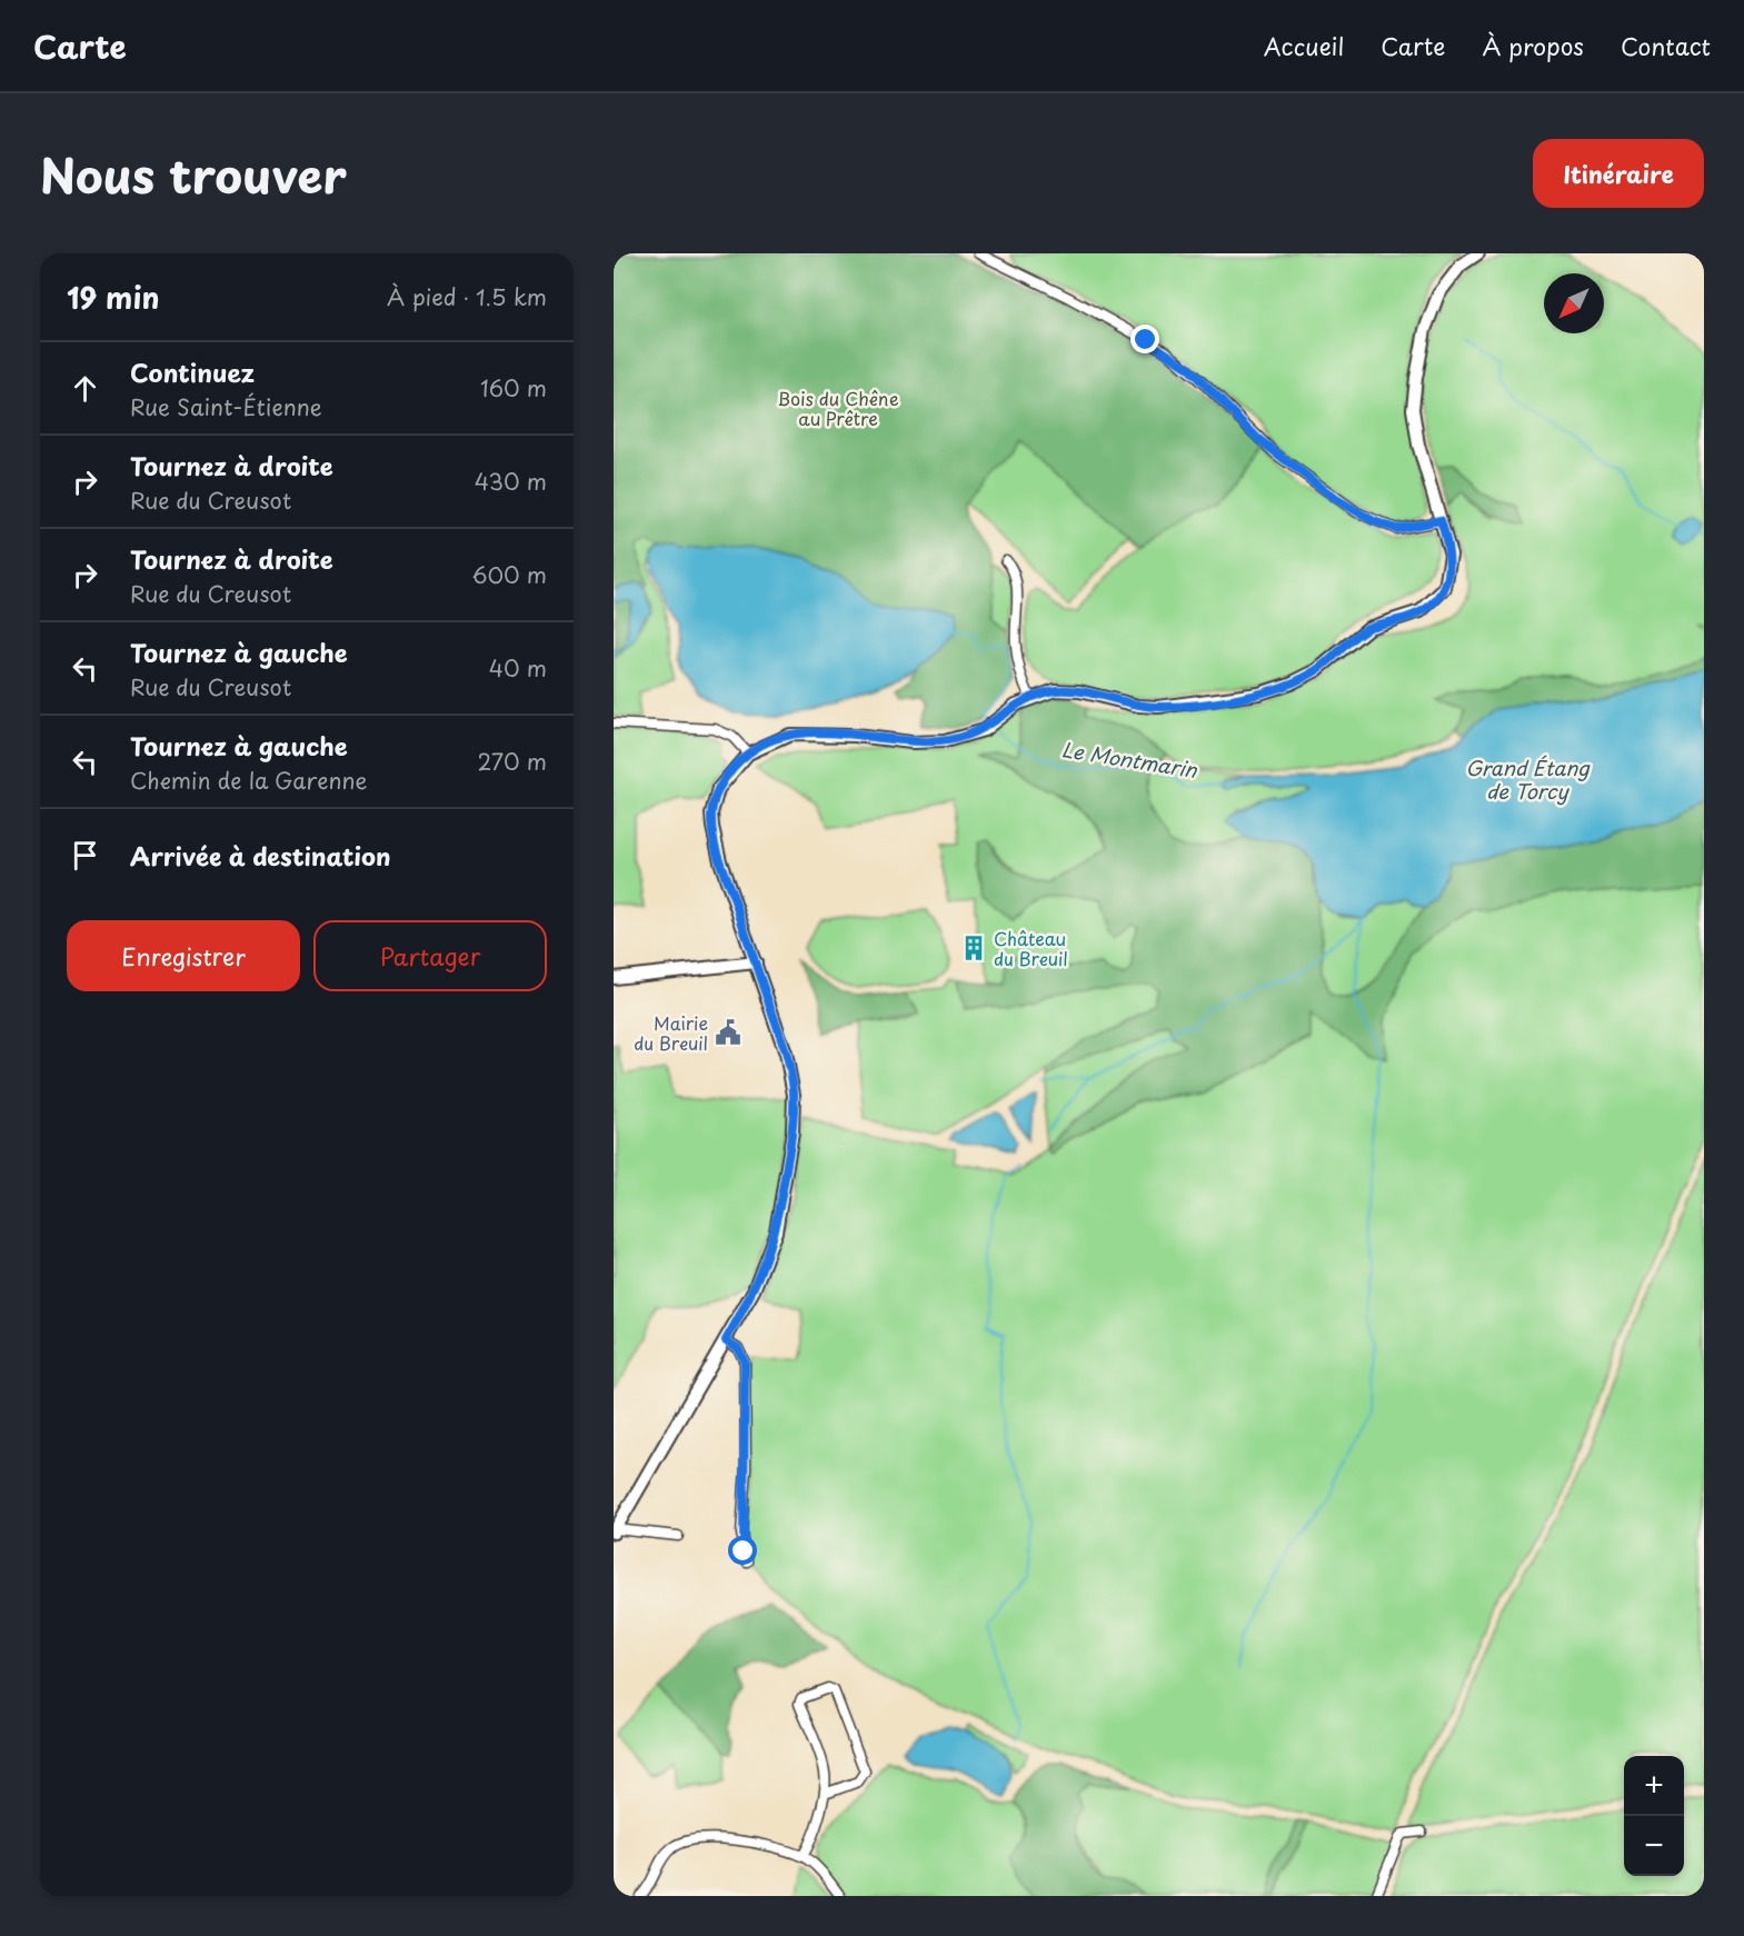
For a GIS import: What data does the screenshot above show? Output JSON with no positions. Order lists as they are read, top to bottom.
{
  "water": ["Le Montmarin", "Grand Étang de Torcy"],
  "parks": ["Bois du Chêne au Prêtre"],
  "places": {
    "building": ["Château du Breuil"],
    "public building": ["Mairie du Breuil"]
  },
  "north": "bottom left",
  "page": {
    "header": "Carte",
    "nav": [
      "Accueil",
      "Carte",
      "À propos",
      "Contact"
    ],
    "title": "Nous trouver",
    "buttons": [
      "Itinéraire",
      ["Enregistrer", "Partager"]
    ],
    "heading": ["19 min", "À pied · 1.5 km"],
    "list": [
      ["Continuez", "Rue Saint-Étienne", "160 m"],
      ["Tournez à droite", "Rue du Creusot", "430 m"],
      ["Tournez à droite", "Rue du Creusot", "600 m"],
      ["Tournez à gauche", "Rue du Creusot", "40 m"],
      ["Tournez à gauche", "Chemin de la Garenne", "270 m"],
      "Arrivée à destination"
    ],
    "map_buttons": ["+", "−"]
  }
}
